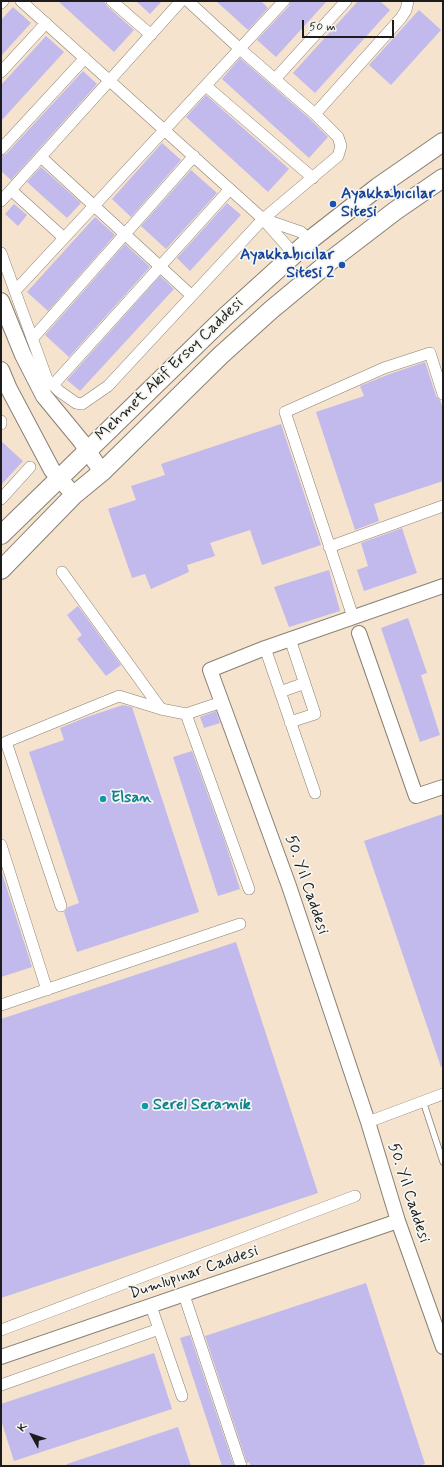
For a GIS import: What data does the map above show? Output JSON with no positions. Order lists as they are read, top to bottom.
{
  "streets": {
    "main road": ["Mehmet Akif Ersoy Caddesi"],
    "street": ["50. Yıl Caddesi", "Dumlupınar Caddesi"]
  },
  "crossings": [
    ["50. Yıl Caddesi", "Dumlupınar Caddesi"]
  ],
  "places": [
    "Ayakkabıcılar Sitesi",
    "Ayakkabıcılar Sitesi 2",
    "Elsan",
    "Serel Seramik"
  ],
  "scale_bar": "50 m",
  "north": "top left"
}
